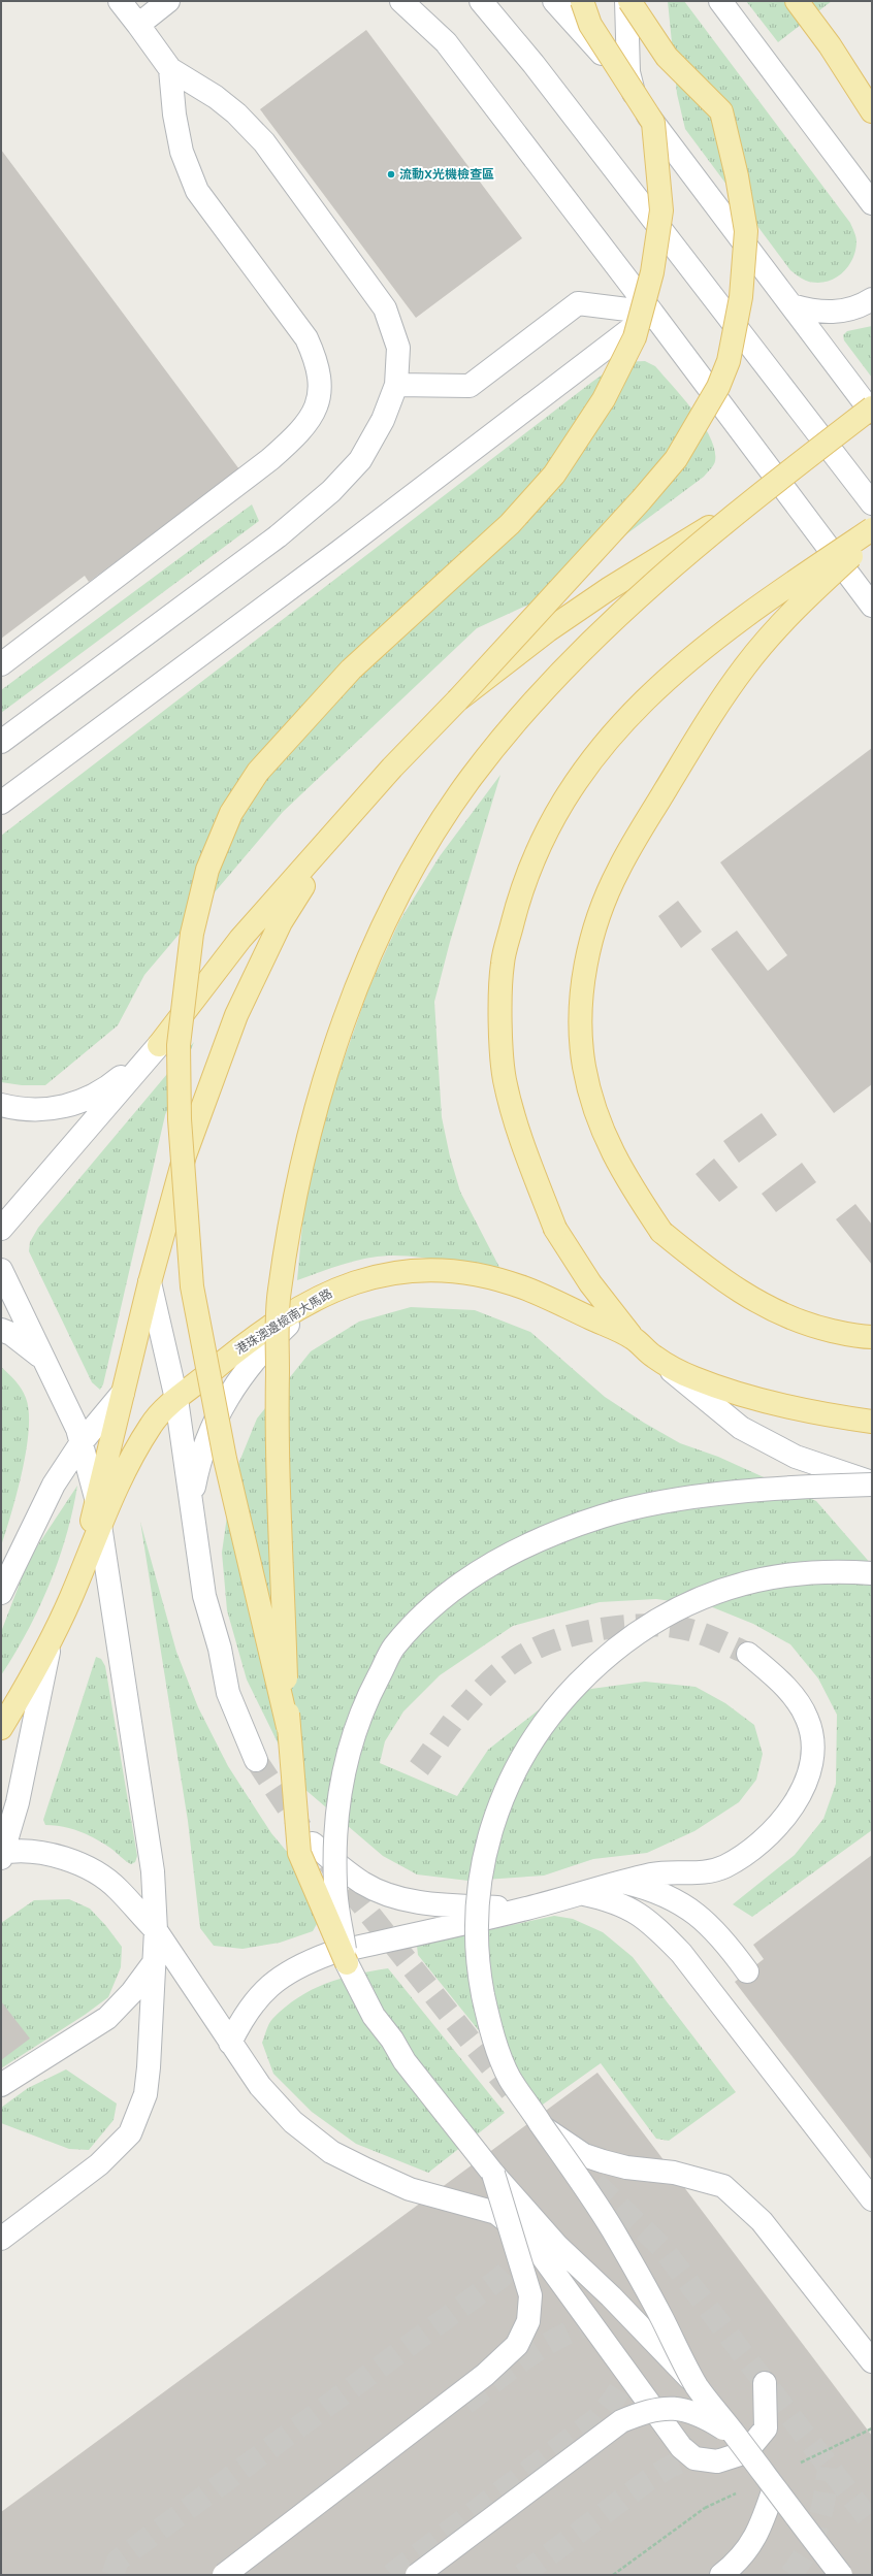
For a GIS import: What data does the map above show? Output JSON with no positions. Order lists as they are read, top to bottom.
{
  "streets": {
    "main road": ["港珠澳邊檢南大馬路"]
  },
  "places": ["流動X光機檢查區"]
}
